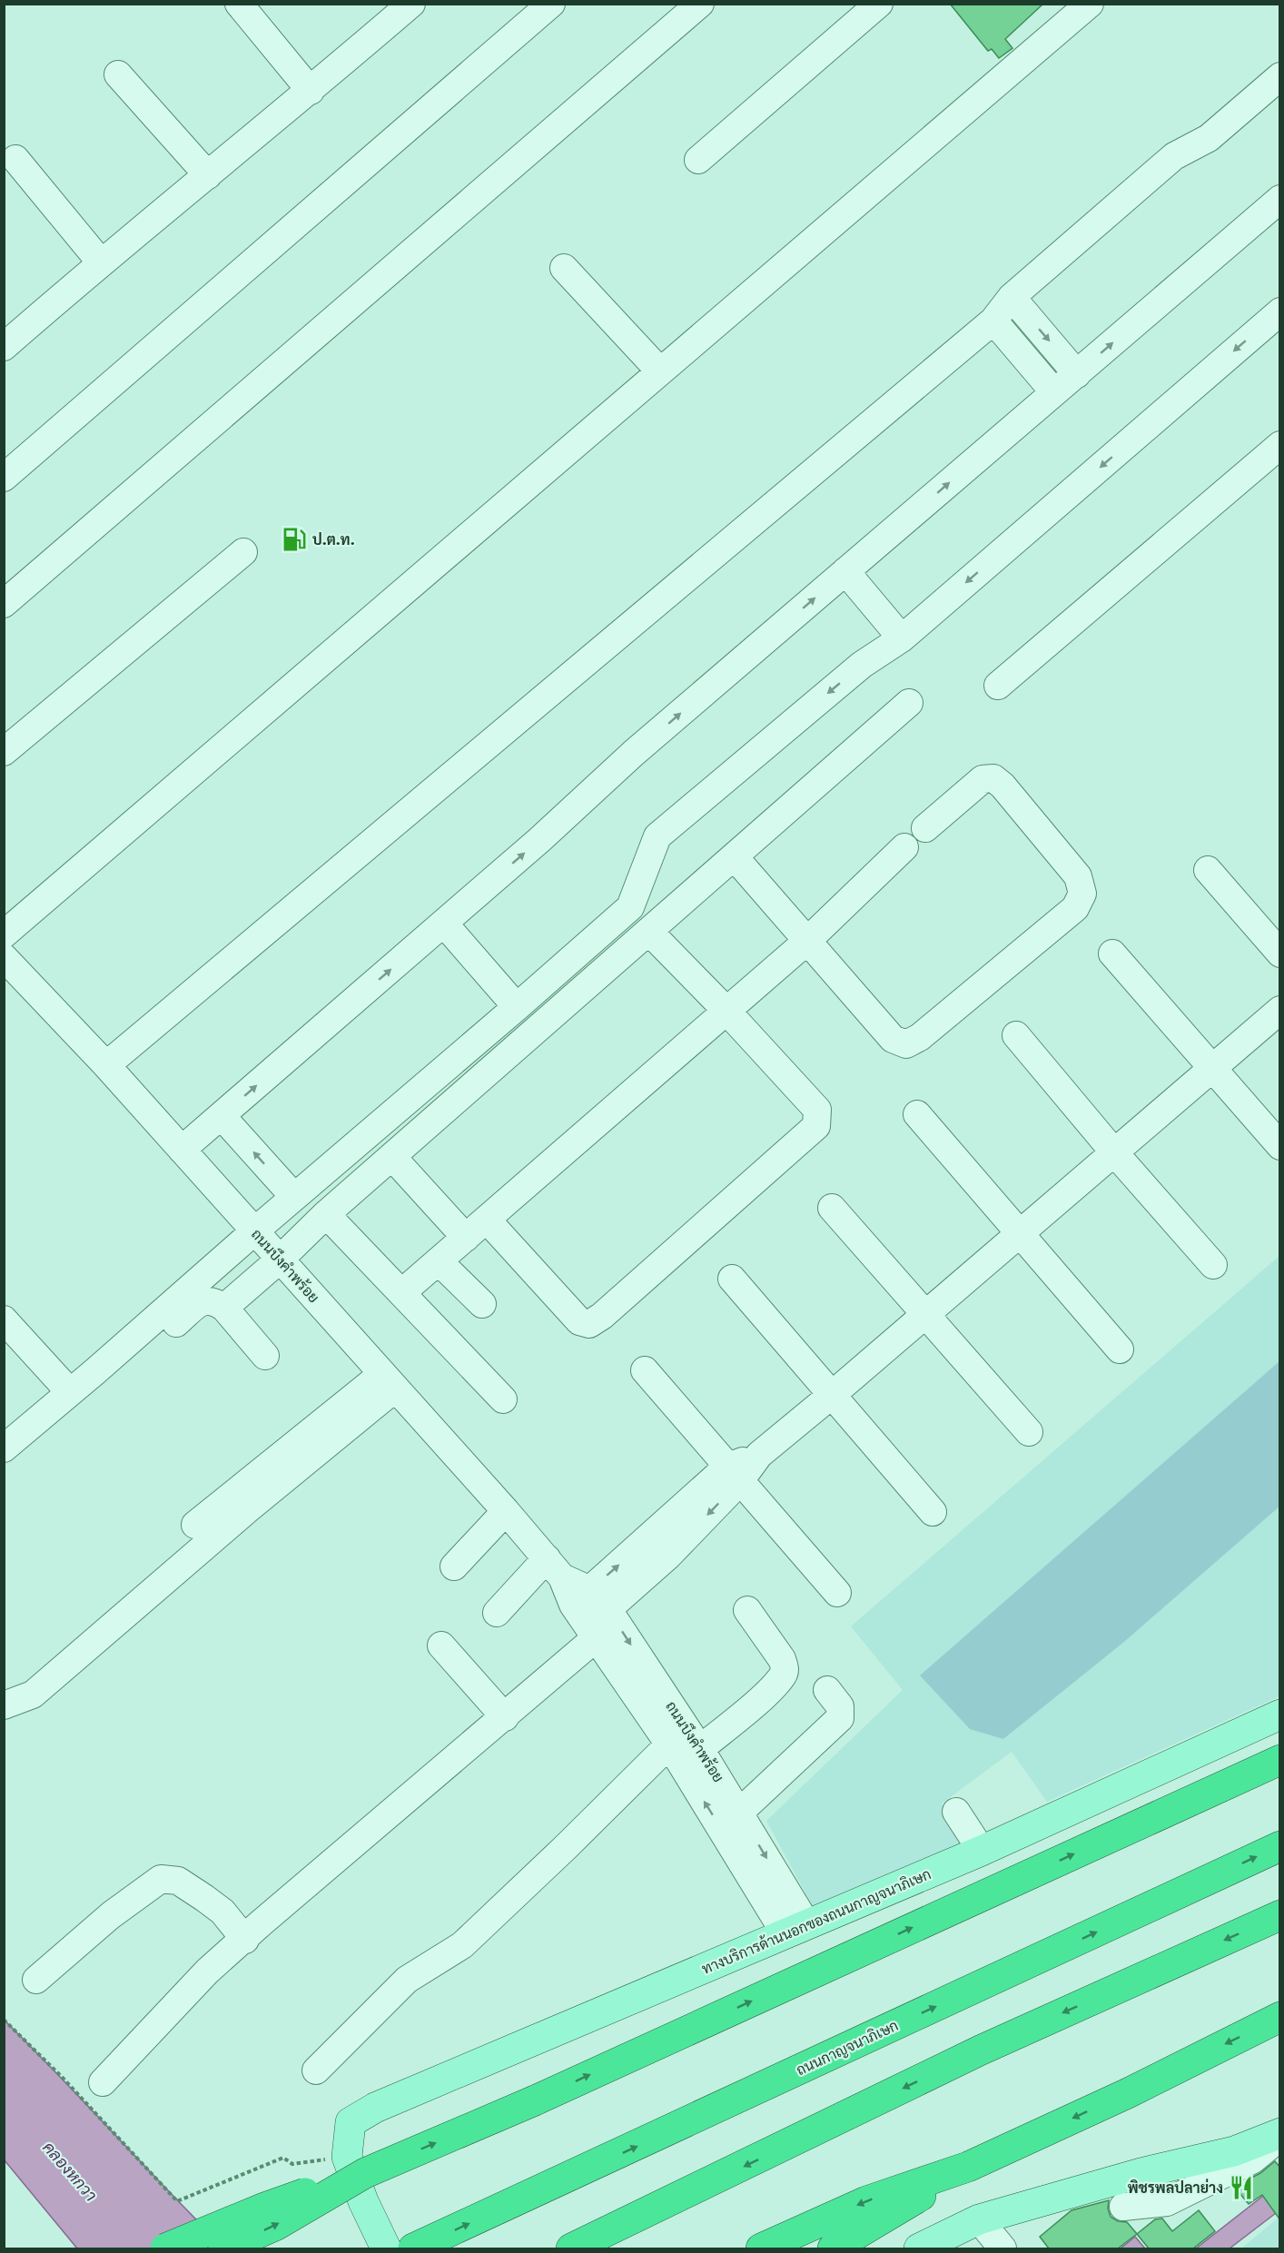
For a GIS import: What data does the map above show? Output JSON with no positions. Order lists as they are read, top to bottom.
{
  "streets": {
    "highway": ["ถนนกาญจนาภิเษก"],
    "main road": ["ทางบริการด้านนอกของถนนกาญจนาภิเษก"],
    "street": ["ถนนบึงคำพร้อย"]
  },
  "crossings": [
    ["ถนนบึงคำพร้อย", "ทางบริการด้านนอกของถนนกาญจนาภิเษก"]
  ],
  "water": ["คลองหกวา"],
  "places": {
    "fuel station": ["ป.ต.ท."],
    "restaurant": ["พิชรพลปลาย่าง"]
  }
}
